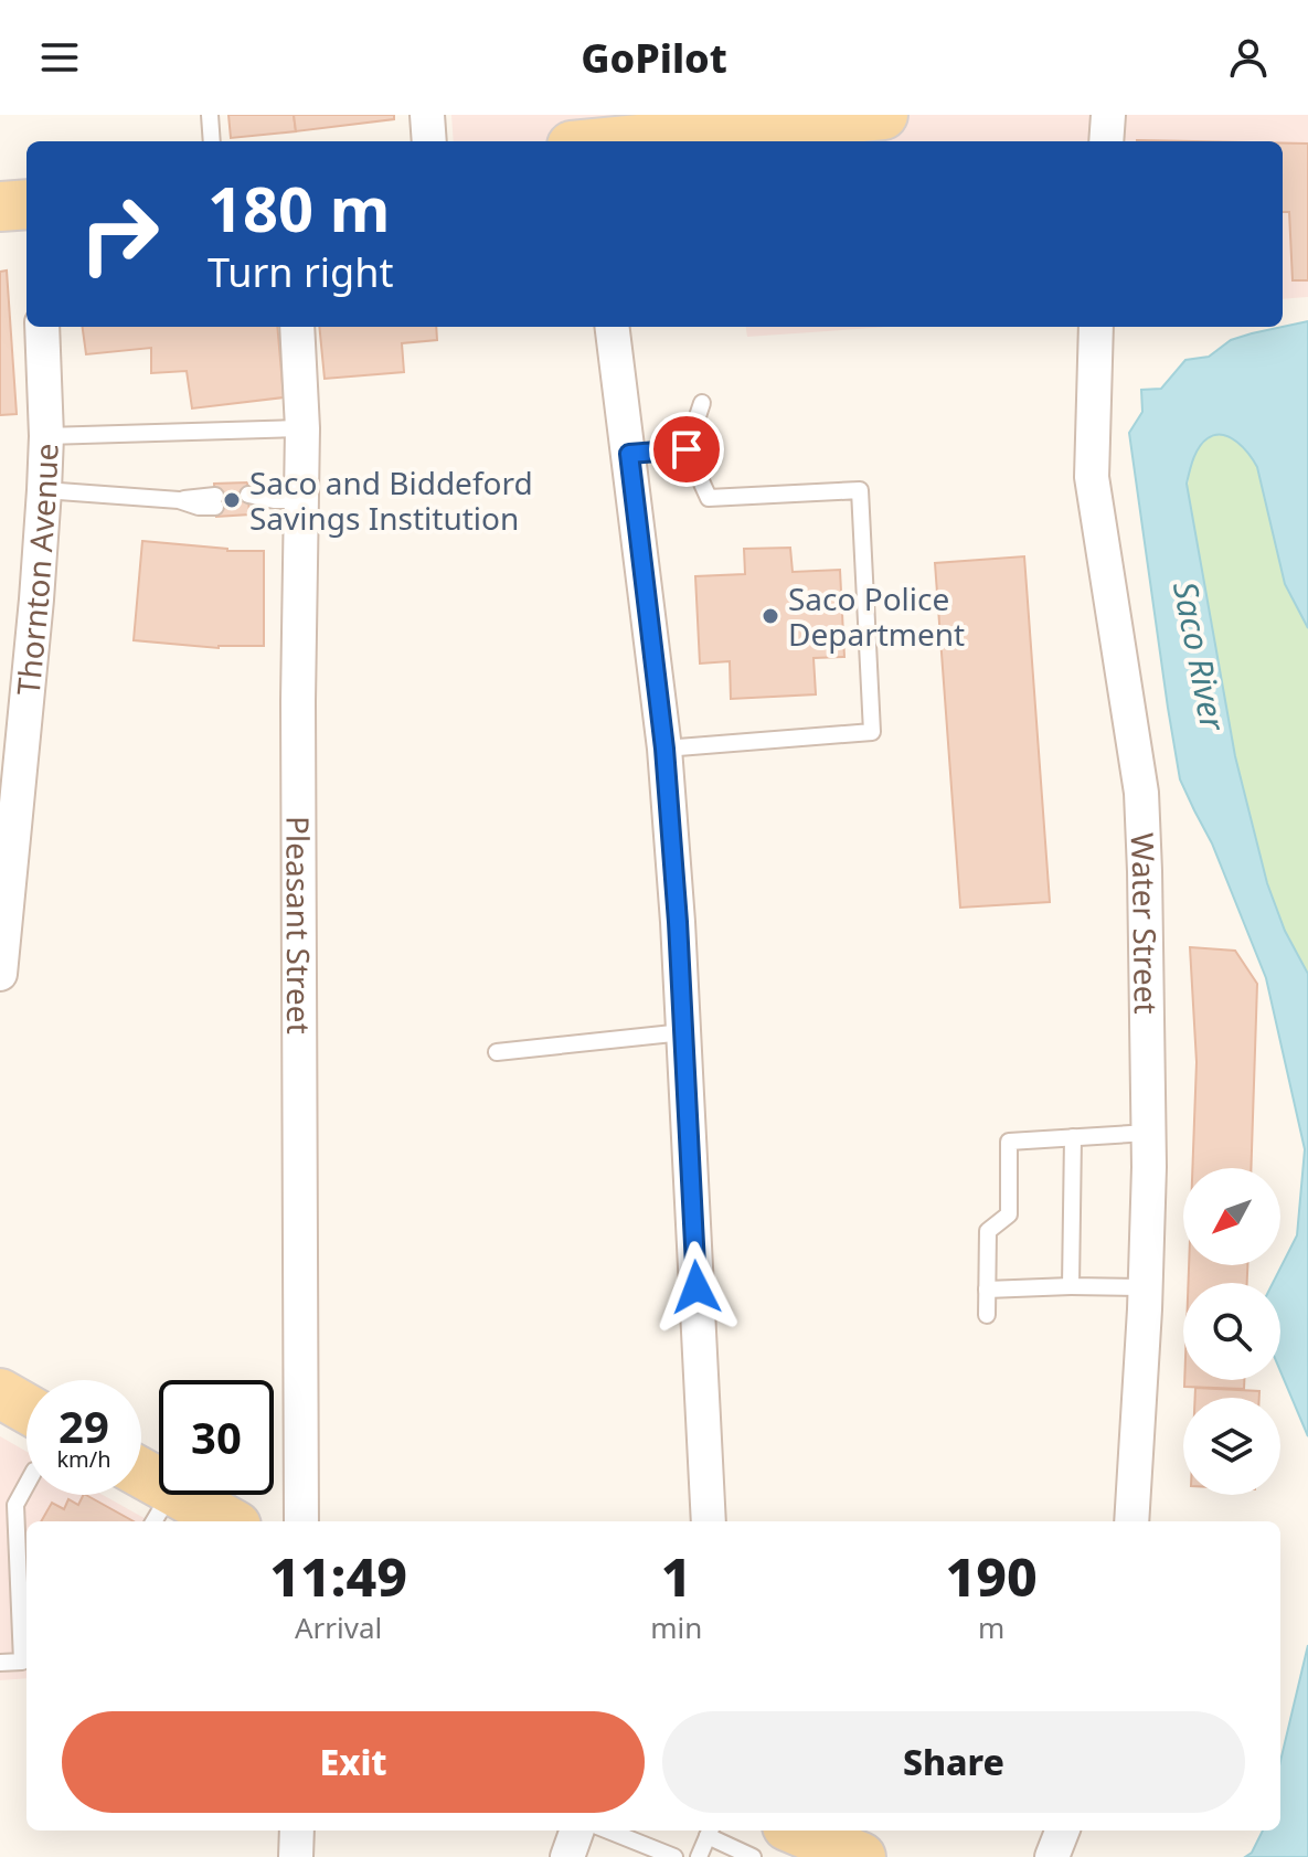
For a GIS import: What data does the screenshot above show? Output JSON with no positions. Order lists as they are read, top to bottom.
{
  "streets": {
    "street": ["Thornton Avenue", "Water Street", "Pleasant Street"]
  },
  "water": ["Saco River"],
  "places": ["Saco and Biddeford Savings Institution", "Saco Police Department"],
  "north": "bottom left",
  "page": {
    "header": "GoPilot",
    "turn": ["180 m", "Turn right"],
    "speed": "29 km/h",
    "limit": "30",
    "eta": [
      "11:49",
      "Arrival",
      "1",
      "min",
      "190",
      "m"
    ],
    "buttons": ["Exit", "Share"]
  }
}
